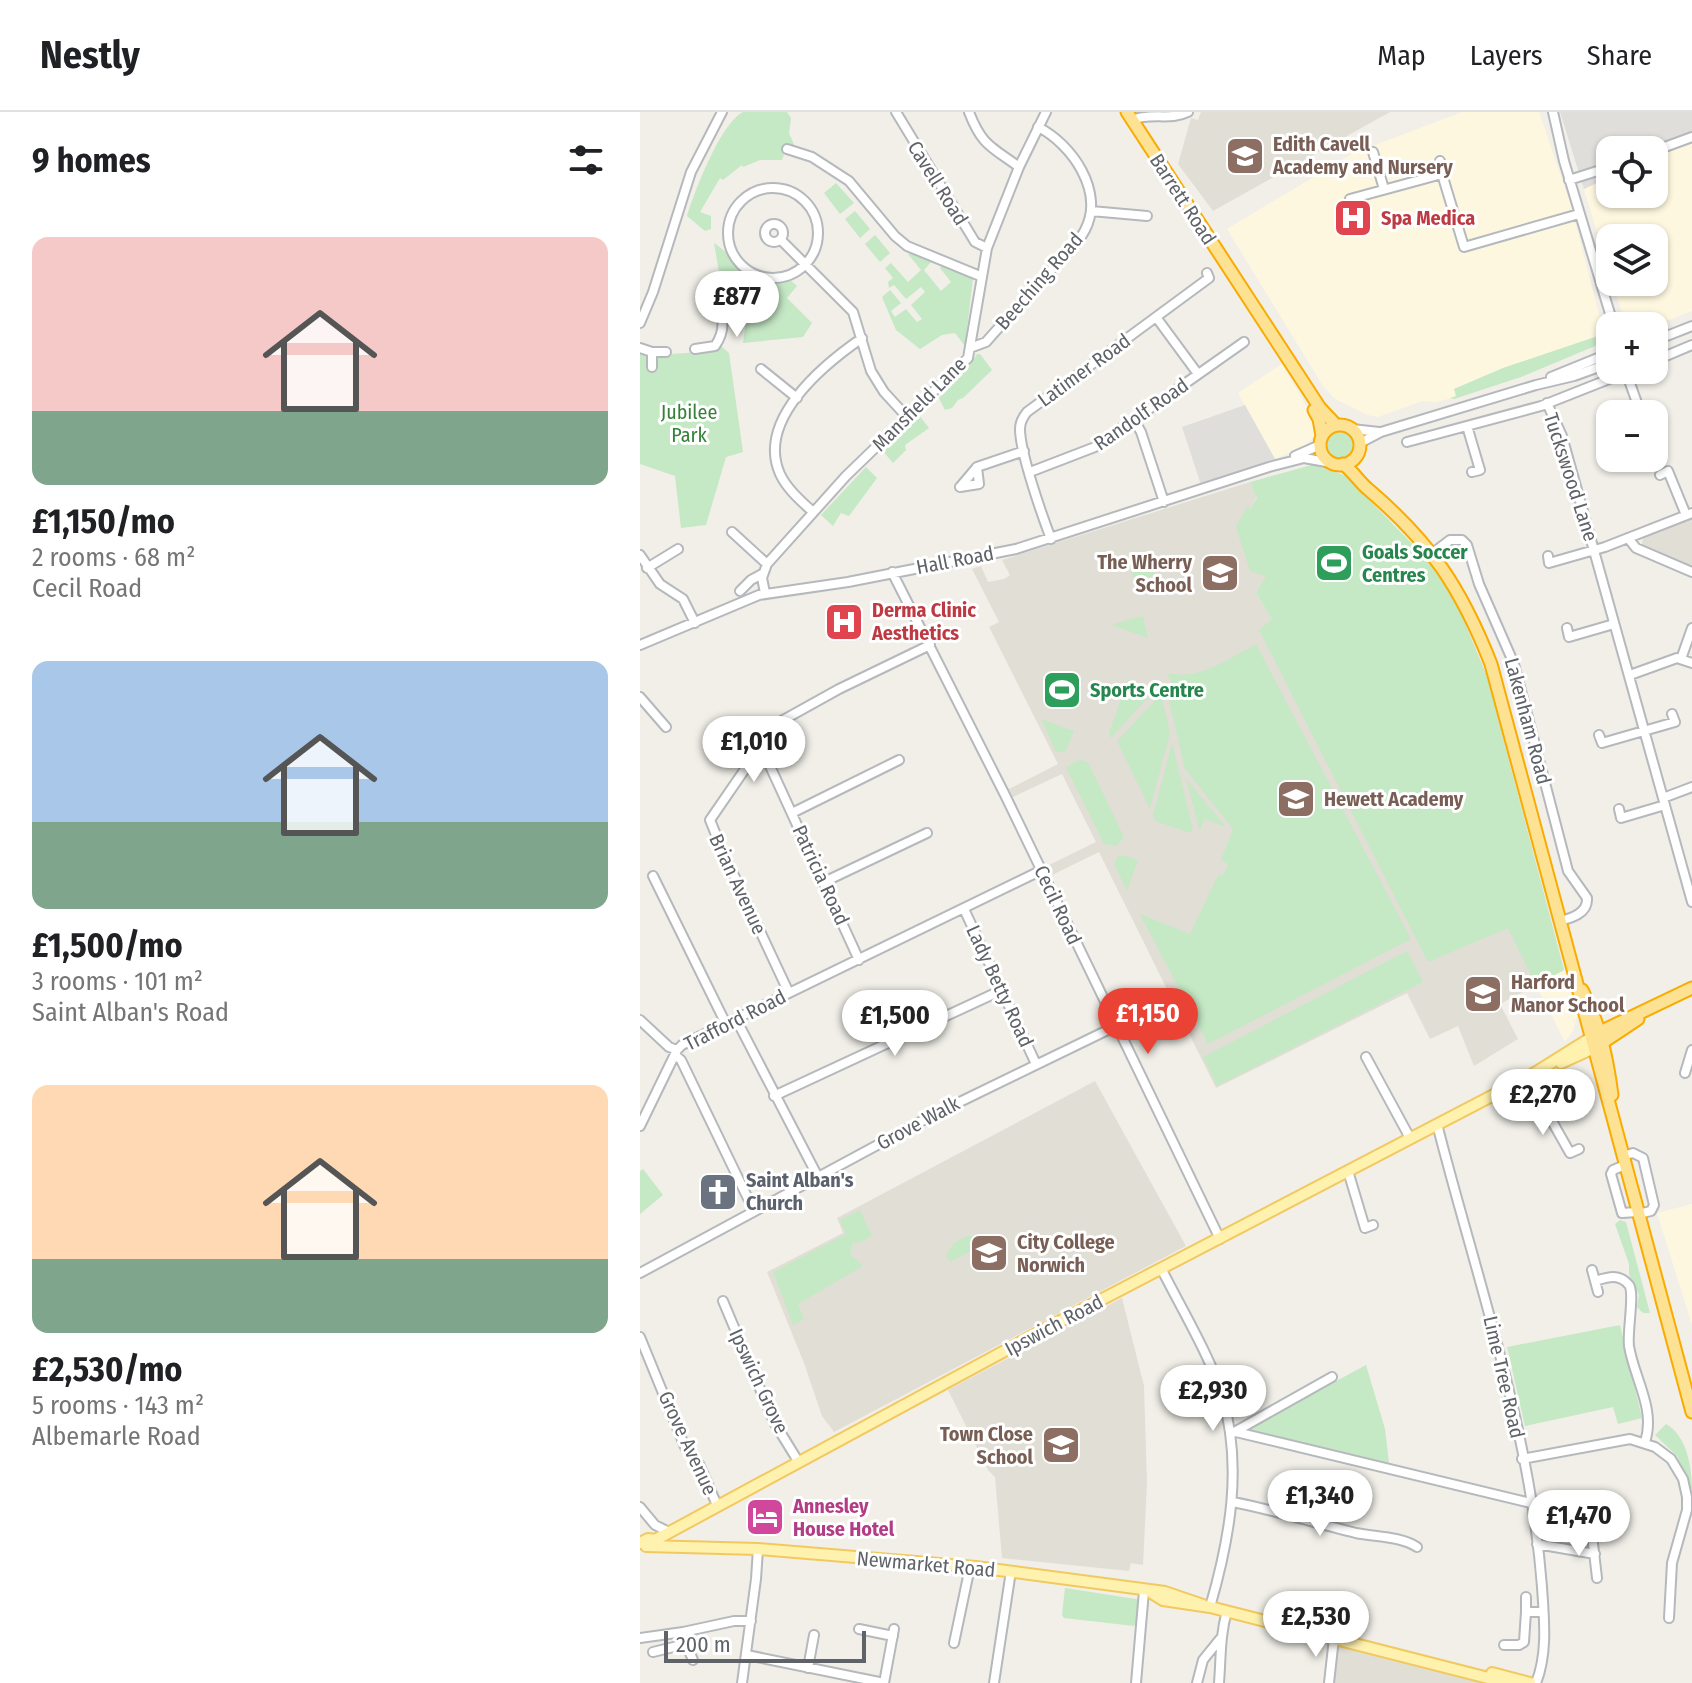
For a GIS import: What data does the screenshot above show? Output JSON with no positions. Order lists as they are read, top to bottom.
{
  "streets": {
    "highway": [
      "Barrett Road",
      "Hall Road",
      "Lakenham Road",
      "Ipswich Road"
    ],
    "main road": ["Newmarket Road"],
    "street": [
      "Cavell Road",
      "Beeching Road",
      "Latimer Road",
      "Mansfield Lane",
      "Randolf Road",
      "Tuckswood Lane",
      "Patricia Road",
      "Brian Avenue",
      "Cecil Road",
      "Lady Betty Road",
      "Trafford Road",
      "Grove Walk",
      "Lime Tree Road",
      "Ipswich Grove",
      "Grove Avenue"
    ]
  },
  "crossings": [
    ["Cavell Road", "Mansfield Lane"],
    ["Barrett Road", "Hall Road"],
    ["Barrett Road", "Lakenham Road"],
    ["Beeching Road", "Mansfield Lane"],
    ["Latimer Road", "Randolf Road"],
    ["Latimer Road", "Hall Road"],
    ["Hall Road", "Lakenham Road"],
    ["Hall Road", "Cecil Road"],
    ["Lakenham Road", "Ipswich Road"],
    ["Patricia Road", "Brian Avenue"],
    ["Patricia Road", "Trafford Road"],
    ["Brian Avenue", "Cecil Road"],
    ["Brian Avenue", "Trafford Road"],
    ["Cecil Road", "Trafford Road"],
    ["Cecil Road", "Grove Walk"],
    ["Cecil Road", "Ipswich Road"],
    ["Lady Betty Road", "Trafford Road"],
    ["Lady Betty Road", "Grove Walk"],
    ["Ipswich Road", "Lime Tree Road"],
    ["Ipswich Road", "Ipswich Grove"],
    ["Ipswich Road", "Grove Avenue"],
    ["Ipswich Road", "Newmarket Road"],
    ["Lime Tree Road", "Newmarket Road"]
  ],
  "parks": ["Jubilee Park"],
  "places": {
    "school or university": [
      "Edith Cavell Academy and Nursery",
      "The Wherry School",
      "Hewett Academy",
      "Harford Manor School",
      "City College Norwich",
      "Town Close School"
    ],
    "hospital": ["Spa Medica", "Derma Clinic Aesthetics"],
    "sports": ["Goals Soccer Centres", "Sports Centre"],
    "church": ["Saint Alban's Church"],
    "hotel": ["Annesley House Hotel"]
  },
  "scale_bar": "200 m",
  "page": {
    "header": "Nestly",
    "nav": ["Map", "Layers", "Share"],
    "heading": "9 homes",
    "map_buttons": ["+", "−"],
    "list": [
      {
        "name": "£1,150/mo",
        "note": "2 rooms · 68 m² · Cecil Road"
      },
      {
        "name": "£1,500/mo",
        "note": "3 rooms · 101 m² · Saint Alban's Road"
      },
      {
        "name": "£2,530/mo",
        "note": "5 rooms · 143 m² · Albemarle Road"
      }
    ],
    "price": [
      "£877",
      "£1,010",
      "£1,150",
      "£1,500",
      "£2,270",
      "£2,930",
      "£1,340",
      "£1,470",
      "£2,530"
    ],
    "scale": "200 m"
  }
}
